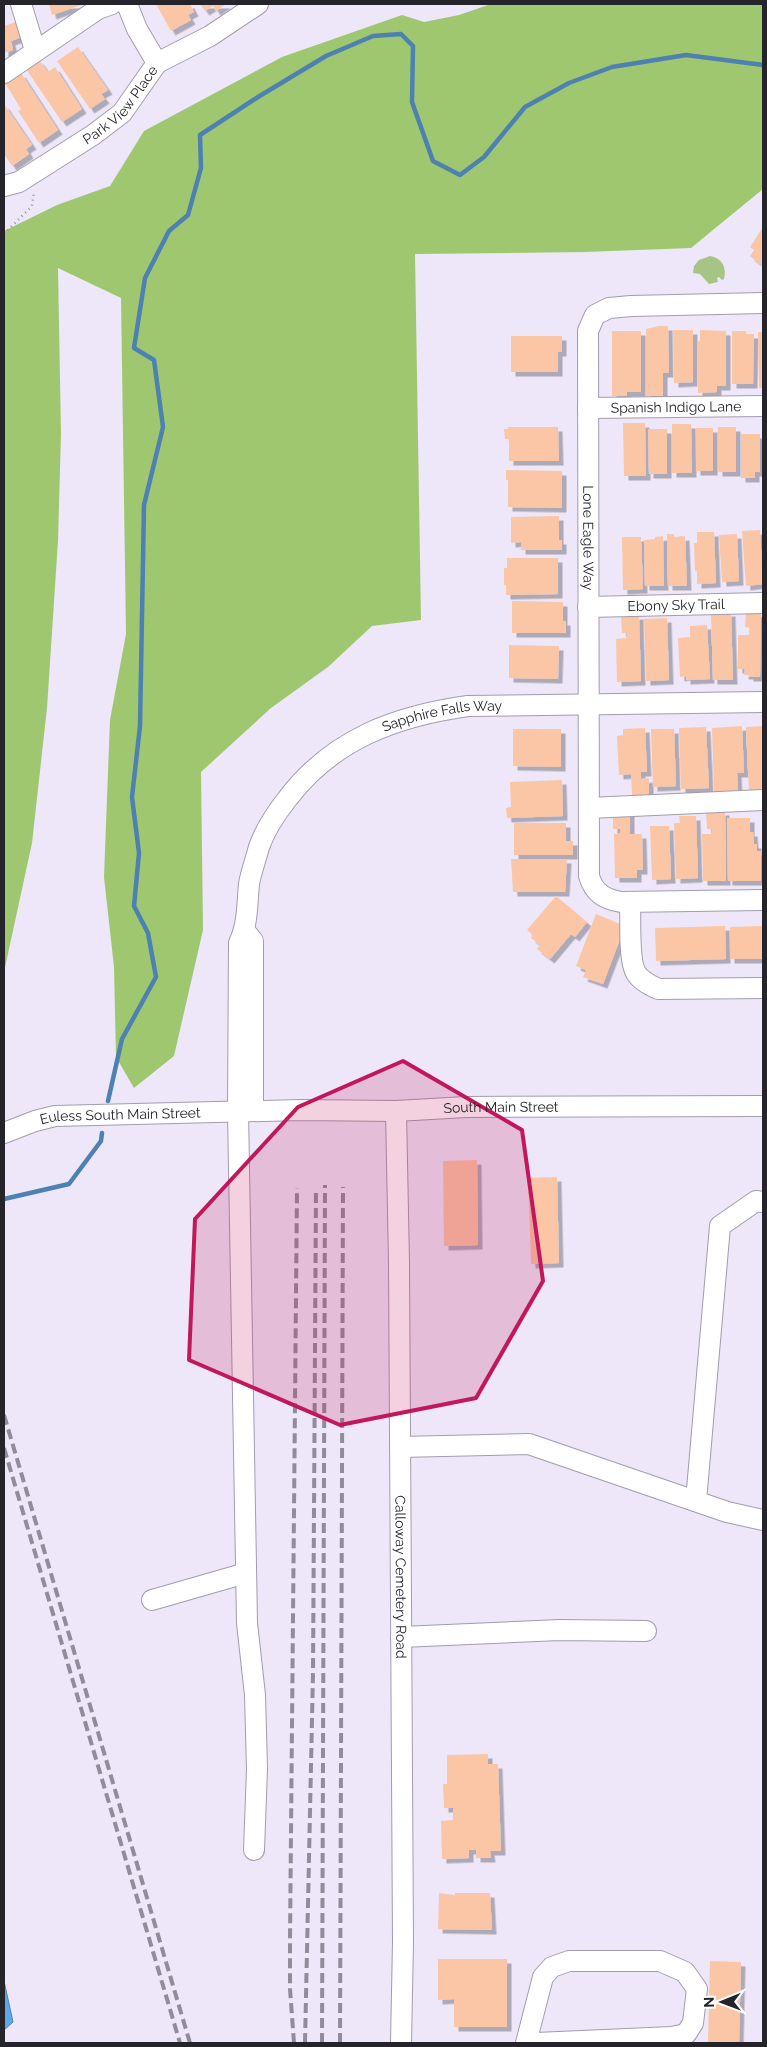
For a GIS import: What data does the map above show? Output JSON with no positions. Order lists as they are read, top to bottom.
{
  "streets": {
    "street": [
      "Park View Place",
      "Spanish Indigo Lane",
      "Lone Eagle Way",
      "Ebony Sky Trail",
      "Sapphire Falls Way",
      "South Main Street",
      "Euless South Main Street",
      "Calloway Cemetery Road"
    ]
  },
  "crossings": [
    ["Spanish Indigo Lane", "Lone Eagle Way"],
    ["Lone Eagle Way", "Ebony Sky Trail"],
    ["Lone Eagle Way", "Sapphire Falls Way"],
    ["Sapphire Falls Way", "South Main Street"],
    ["Sapphire Falls Way", "Euless South Main Street"],
    ["South Main Street", "Euless South Main Street"],
    ["South Main Street", "Calloway Cemetery Road"]
  ],
  "north": "left"
}
